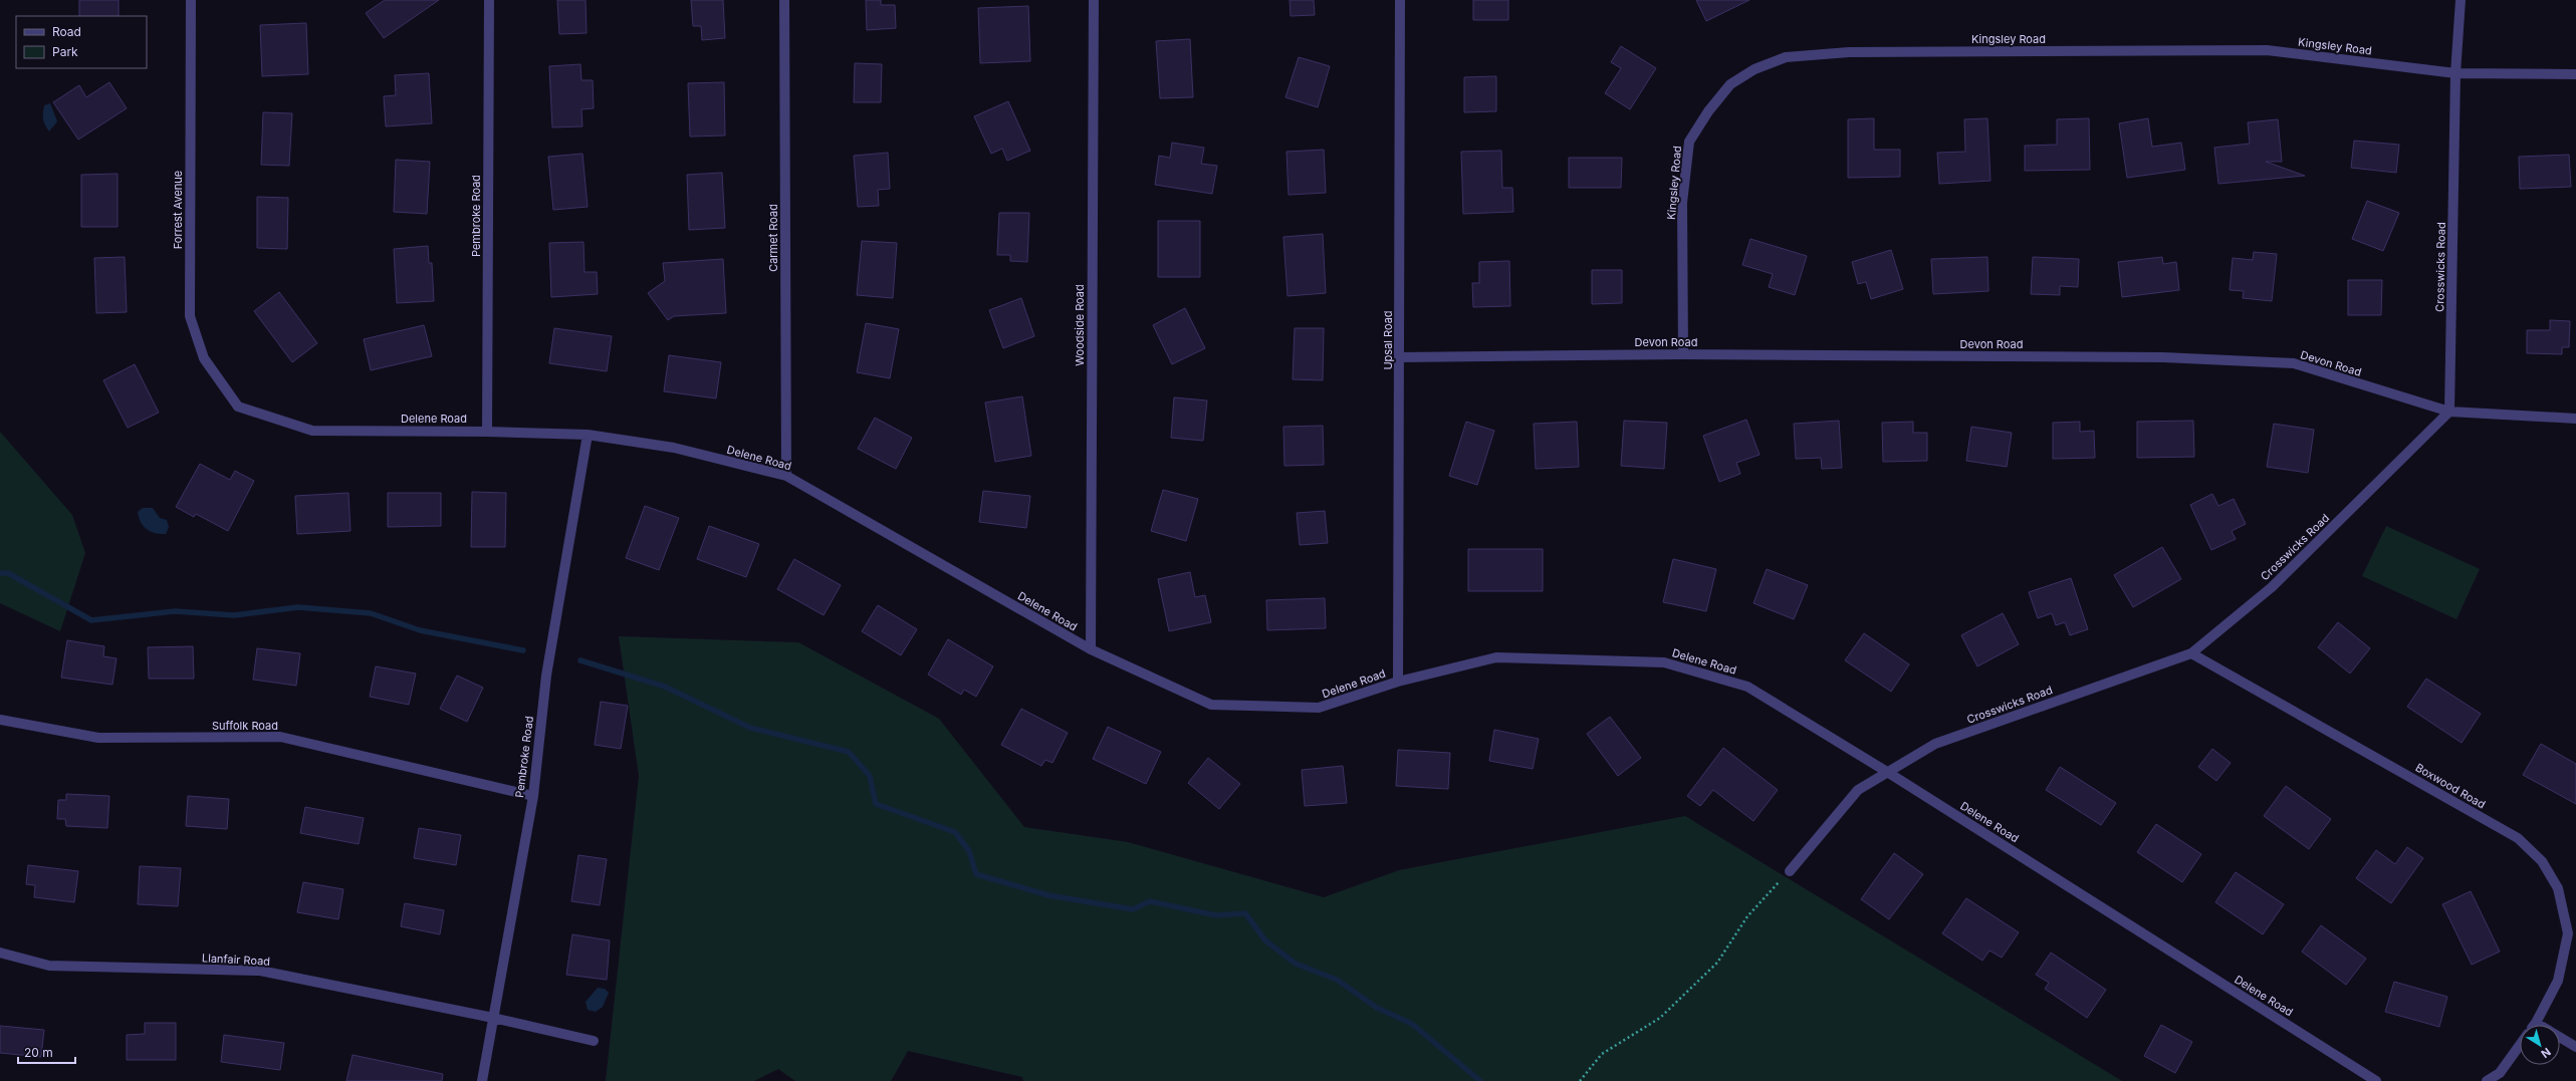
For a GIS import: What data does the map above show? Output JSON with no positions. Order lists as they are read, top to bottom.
{
  "streets": {
    "street": [
      "Kingsley Road",
      "Forrest Avenue",
      "Pembroke Road",
      "Carmet Road",
      "Crosswicks Road",
      "Woodside Road",
      "Upsal Road",
      "Devon Road",
      "Delene Road",
      "Suffolk Road",
      "Boxwood Road",
      "Llanfair Road"
    ]
  },
  "crossings": [
    ["Kingsley Road", "Crosswicks Road"],
    ["Kingsley Road", "Devon Road"],
    ["Forrest Avenue", "Delene Road"],
    ["Pembroke Road", "Delene Road"],
    ["Pembroke Road", "Suffolk Road"],
    ["Pembroke Road", "Llanfair Road"],
    ["Carmet Road", "Delene Road"],
    ["Crosswicks Road", "Devon Road"],
    ["Crosswicks Road", "Delene Road"],
    ["Crosswicks Road", "Boxwood Road"],
    ["Woodside Road", "Delene Road"],
    ["Upsal Road", "Devon Road"],
    ["Upsal Road", "Delene Road"]
  ],
  "legend": ["Road", "Park"],
  "scale_bar": "20 m",
  "north": "bottom right"
}
